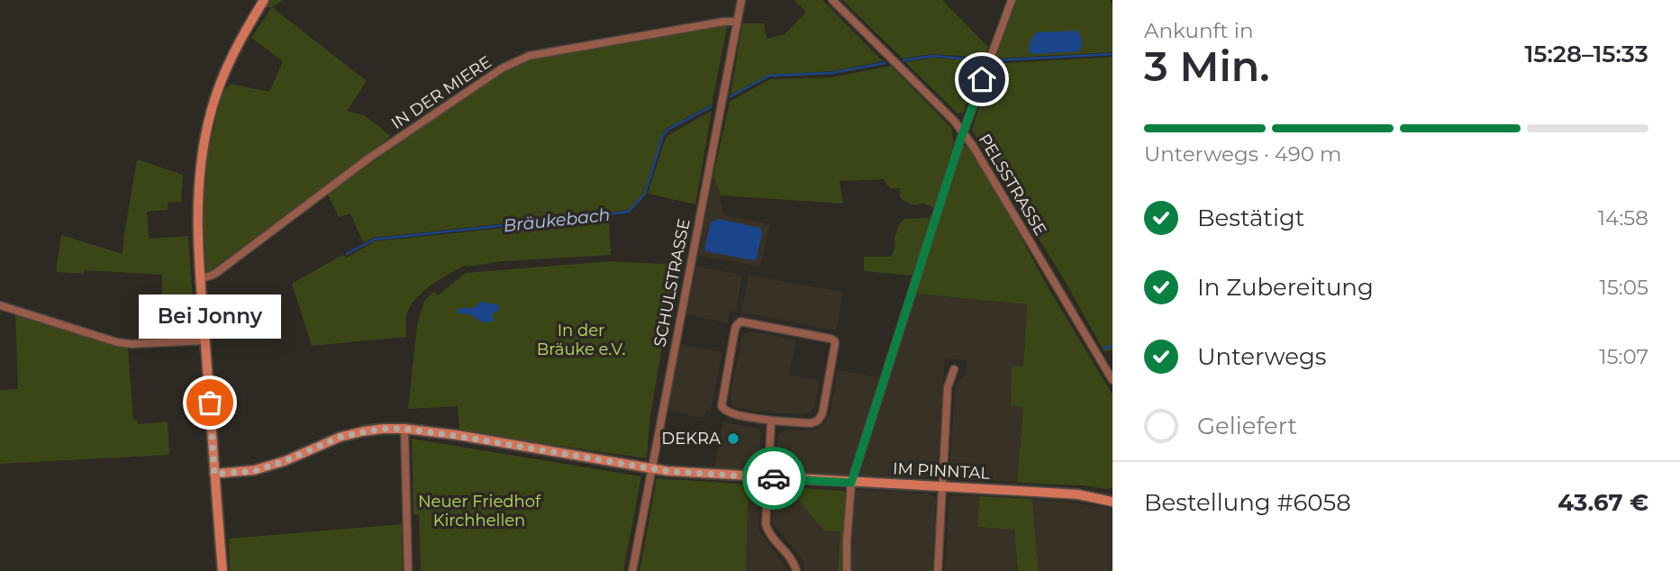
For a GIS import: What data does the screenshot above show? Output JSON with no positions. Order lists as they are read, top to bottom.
{
  "streets": {
    "main road": ["IM PINNTAL"],
    "street": ["IN DER MIERE", "PELSSTRASSE", "SCHULSTRASSE"]
  },
  "crossings": [
    ["IN DER MIERE", "SCHULSTRASSE"],
    ["SCHULSTRASSE", "IM PINNTAL"]
  ],
  "water": ["Bräukebach"],
  "parks": ["In der Bräuke e.V.", "Neuer Friedhof Kirchhellen"],
  "places": ["Bei Jonny", "DEKRA"],
  "page": {
    "heading": ["3 Min.", "Ankunft in", "15:28–15:33"],
    "panel": ["Bestellung #6058", "43.67 €"],
    "bar": "Unterwegs · 490 m",
    "list": [
      ["Bestätigt", "14:58"],
      ["In Zubereitung", "15:05"],
      ["Unterwegs", "15:07"],
      "Geliefert"
    ],
    "bubble": "Bei Jonny"
  }
}
